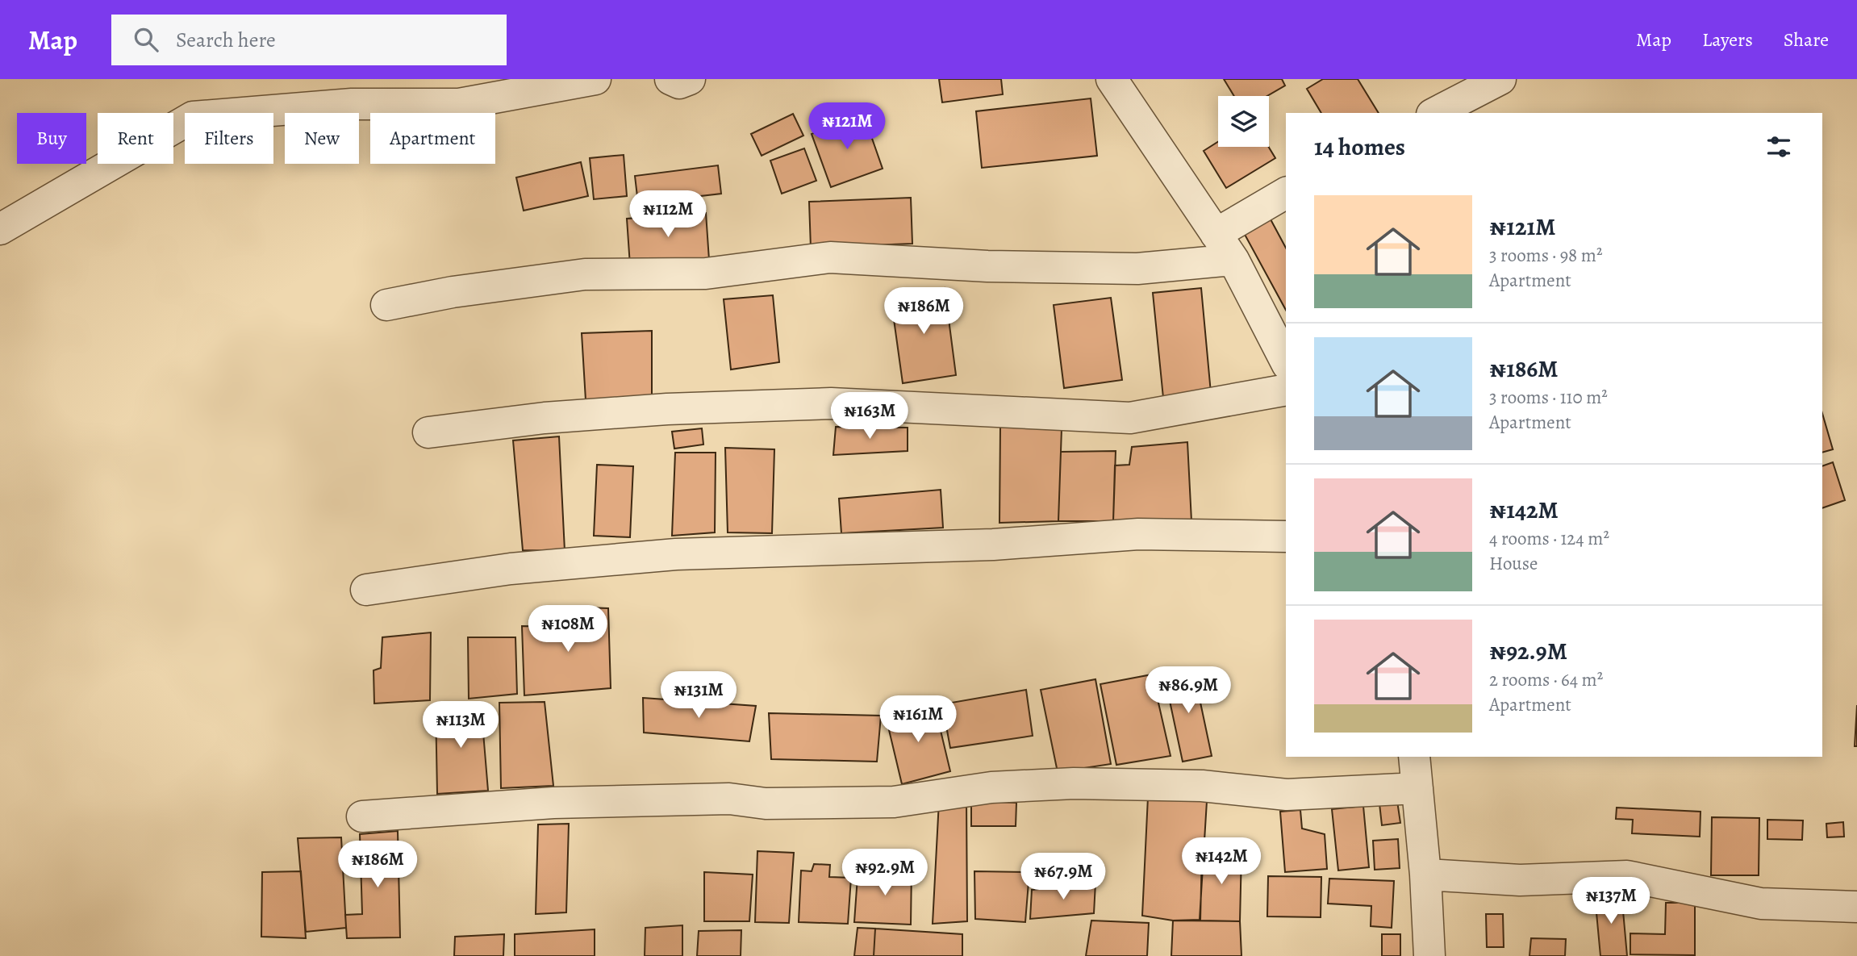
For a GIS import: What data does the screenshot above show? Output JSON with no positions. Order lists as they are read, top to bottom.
{
  "page": {
    "header": "Map",
    "search": "Search here",
    "nav": ["Map", "Layers", "Share"],
    "price": [
      "₦121M",
      "₦112M",
      "₦186M",
      "₦163M",
      "₦108M",
      "₦86.9M",
      "₦131M",
      "₦161M",
      "₦113M",
      "₦142M",
      "₦186M",
      "₦92.9M",
      "₦67.9M",
      "₦137M"
    ],
    "chip": [
      "Buy",
      "Rent",
      "Filters",
      "New",
      "Apartment"
    ],
    "heading": "14 homes",
    "list": [
      {
        "name": "₦121M",
        "note": "3 rooms · 98 m² · Apartment"
      },
      {
        "name": "₦186M",
        "note": "3 rooms · 110 m² · Apartment"
      },
      {
        "name": "₦142M",
        "note": "4 rooms · 124 m² · House"
      },
      {
        "name": "₦92.9M",
        "note": "2 rooms · 64 m² · Apartment"
      }
    ]
  }
}
